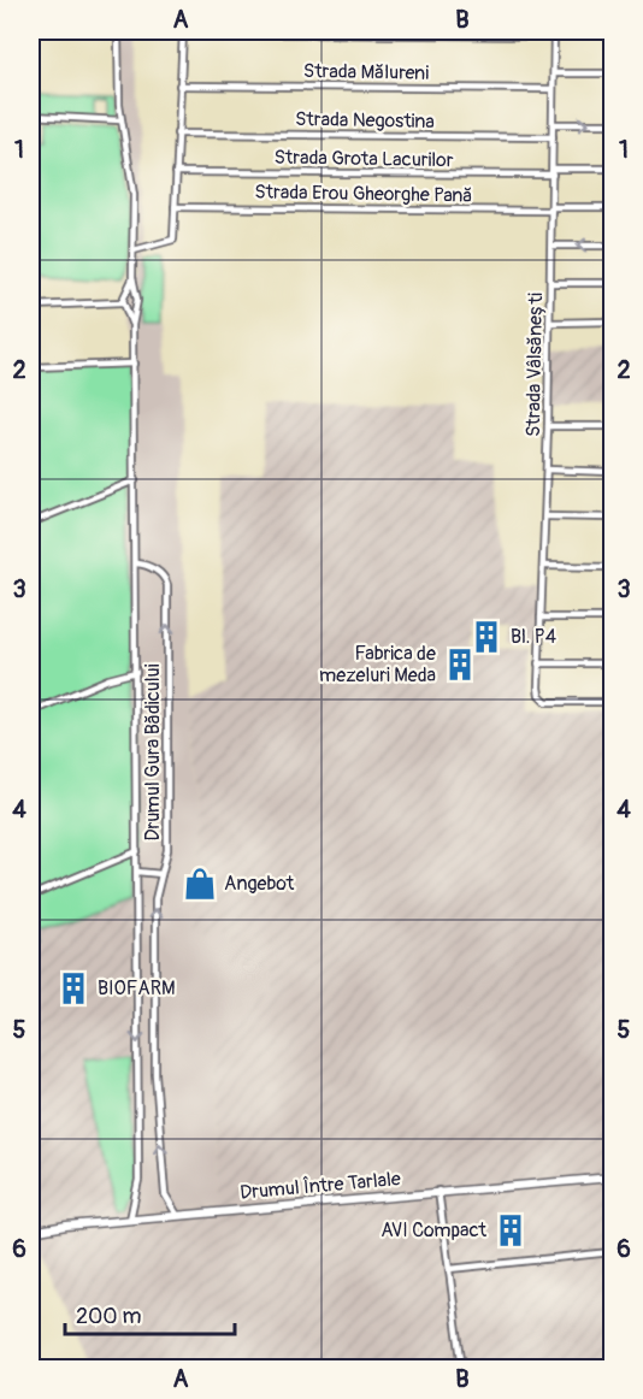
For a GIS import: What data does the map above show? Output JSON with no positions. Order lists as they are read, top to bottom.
{
  "streets": {
    "main road": ["Drumul Între Tarlale"],
    "street": [
      "Strada Mălureni",
      "Strada Negostina",
      "Strada Grota Lacurilor",
      "Strada Erou Gheorghe Pană",
      "Strada Vâlsănești",
      "Drumul Gura Bădicului"
    ]
  },
  "crossings": [
    ["Strada Mălureni", "Strada Vâlsănești"],
    ["Strada Negostina", "Strada Vâlsănești"],
    ["Strada Grota Lacurilor", "Strada Vâlsănești"],
    ["Strada Erou Gheorghe Pană", "Strada Vâlsănești"],
    ["Drumul Gura Bădicului", "Drumul Între Tarlale"]
  ],
  "places": {
    "building": [
      "Bl. P4",
      "Fabrica de mezeluri Meda",
      "BIOFARM",
      "AVI Compact"
    ],
    "shop": ["Angebot"]
  },
  "scale_bar": "200 m",
  "grid": {
    "columns": ["A", "B"],
    "rows": [
      "1",
      "2",
      "3",
      "4",
      "5",
      "6"
    ]
  }
}
